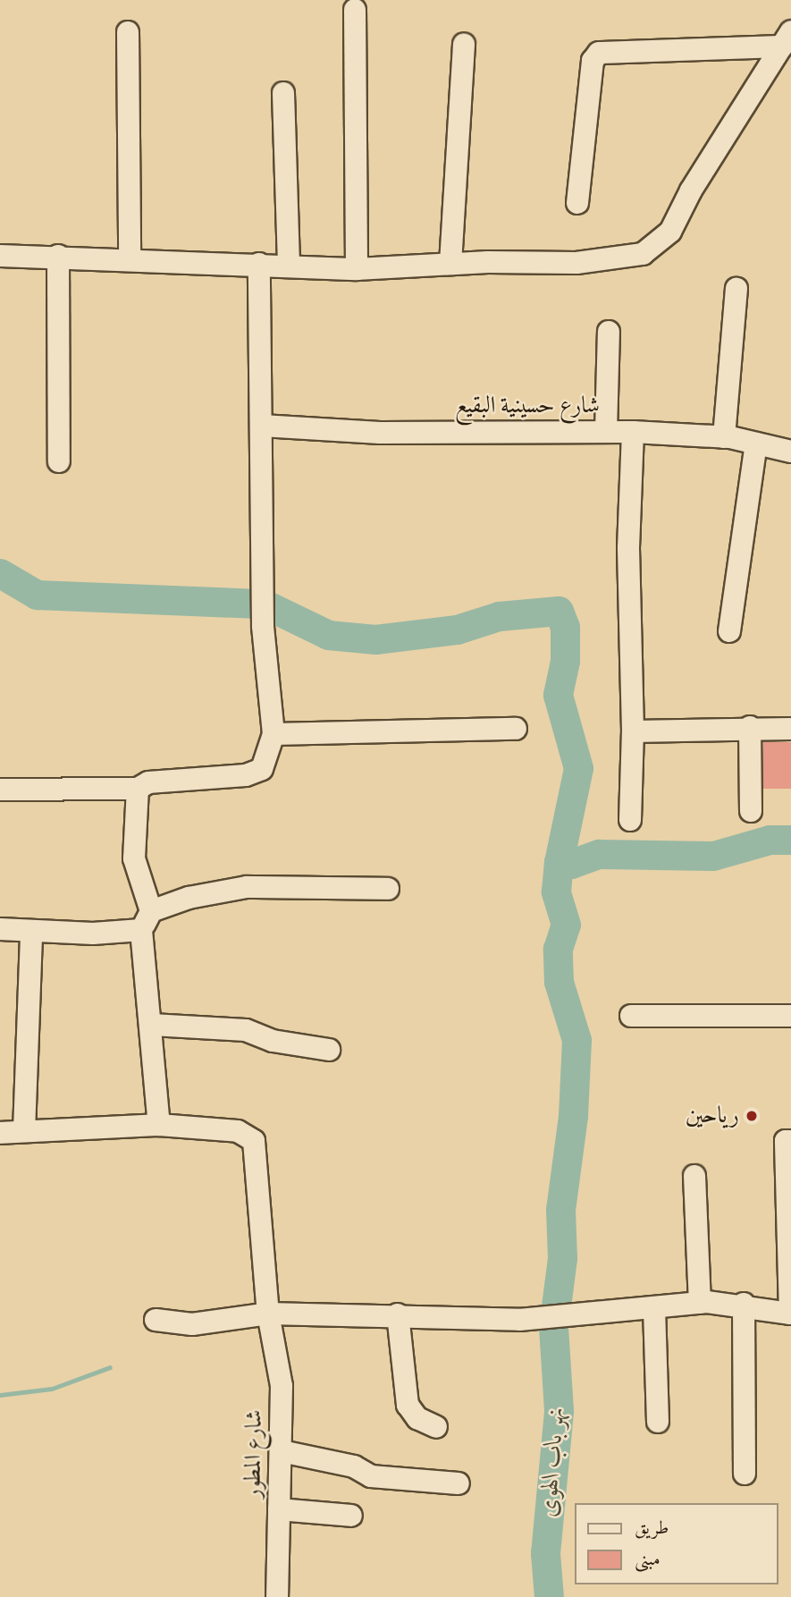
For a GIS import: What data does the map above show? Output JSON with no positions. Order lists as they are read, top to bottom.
{
  "streets": {
    "street": ["شارع حسينية البقيع", "شارع المطور"]
  },
  "water": ["نهر باب الهوى"],
  "places": ["رياحين"],
  "legend": ["طريق", "مبنى"]
}
